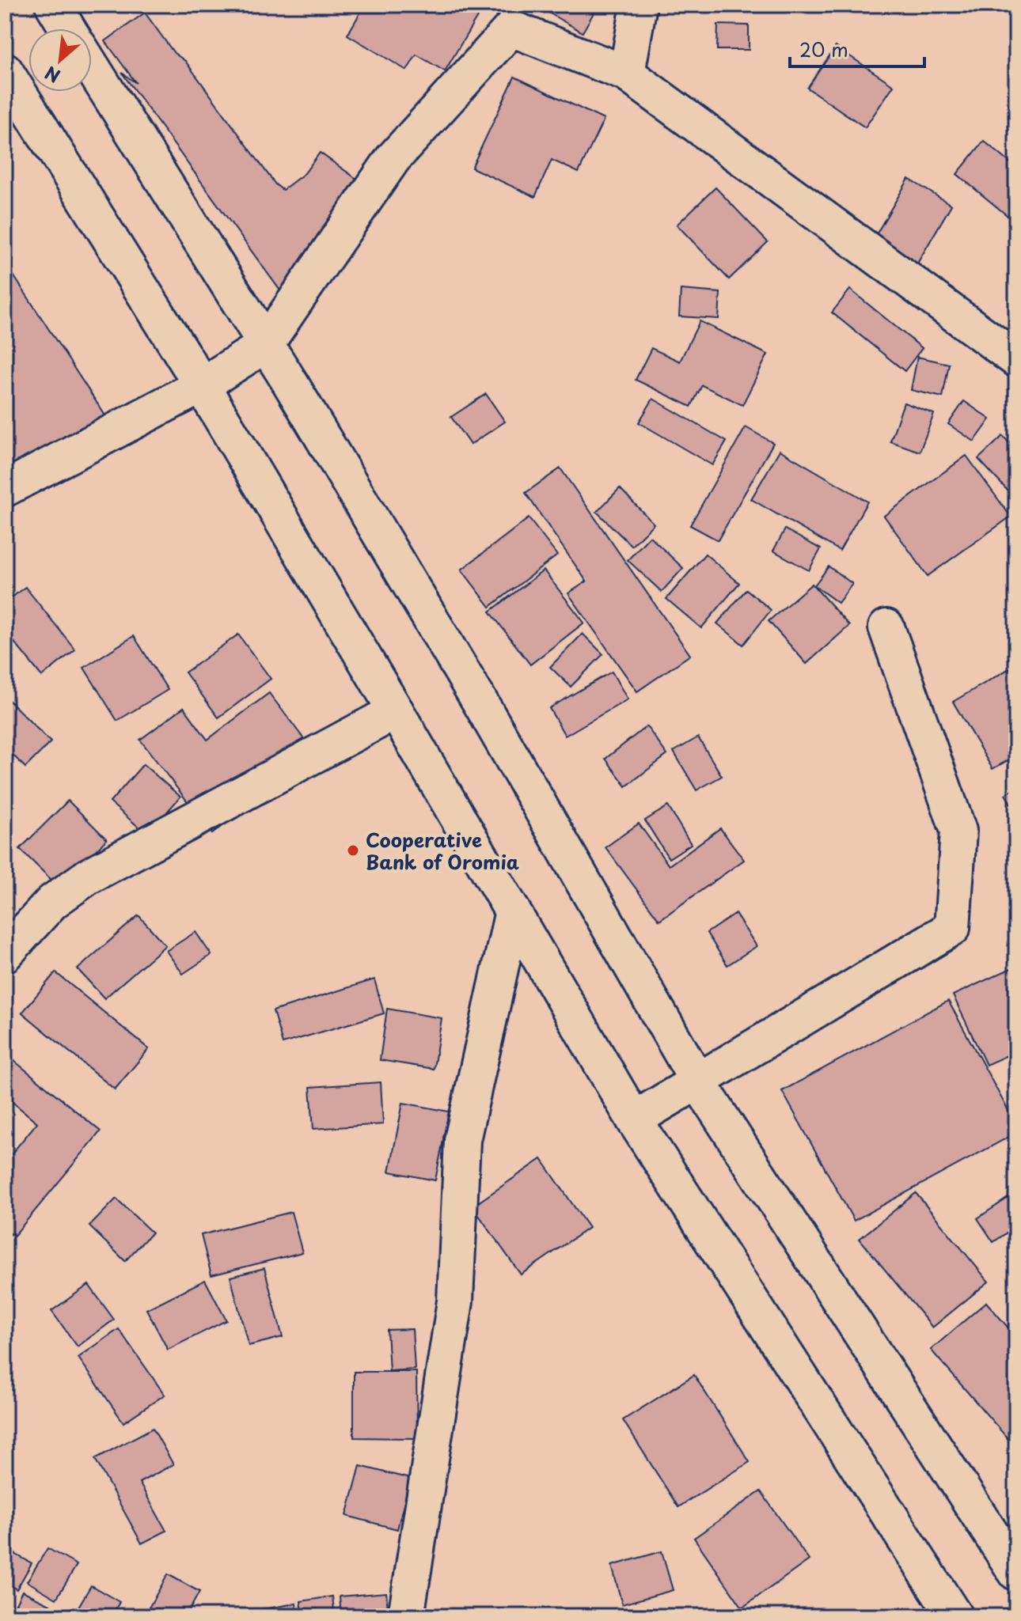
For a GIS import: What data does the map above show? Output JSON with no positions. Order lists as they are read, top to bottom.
{
  "places": ["Cooperative Bank of Oromia"],
  "scale_bar": "20 m",
  "north": "bottom left"
}
